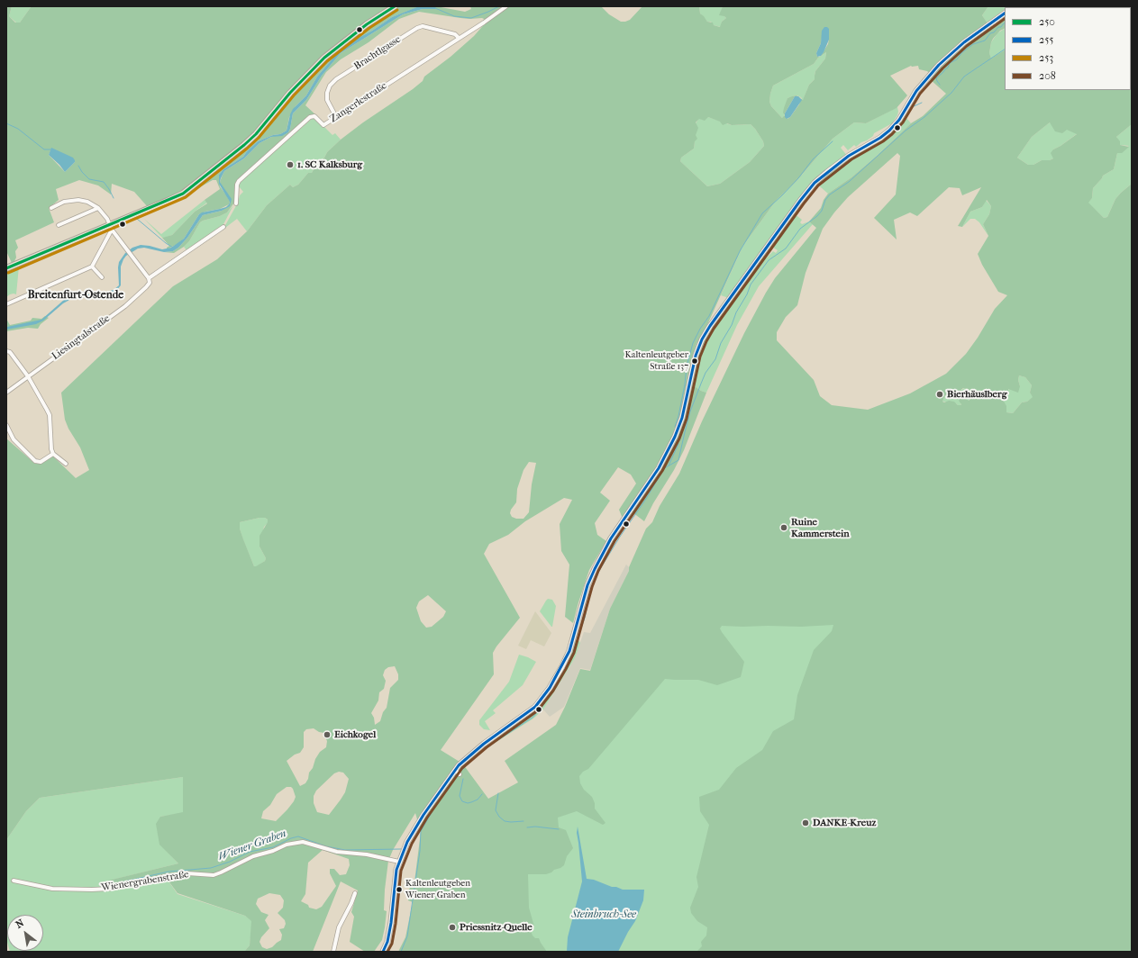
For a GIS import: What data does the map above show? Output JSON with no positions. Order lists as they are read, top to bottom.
{
  "streets": {
    "street": [
      "Brachtlgasse",
      "Zangerlestraße",
      "Liesingtalstraße",
      "Wienergrabenstraße"
    ]
  },
  "crossings": [
    ["Brachtlgasse", "Zangerlestraße"]
  ],
  "districts": ["Breitenfurt-Ostende"],
  "water": ["Wiener Graben", "Steinbruch-See"],
  "places": [
    "1. SC Kalksburg",
    "Kaltenleutgeber Straße 137",
    "Bierhäuslberg",
    "Ruine Kammerstein",
    "Eichkogel",
    "DANKE-Kreuz",
    "Kaltenleutgeben Wiener Graben",
    "Priessnitz-Quelle"
  ],
  "lines": [
    "transit line 250",
    "transit line 253",
    "transit line 255",
    "transit line 208"
  ],
  "legend": [
    "250",
    "255",
    "253",
    "208"
  ],
  "north": "top left"
}
